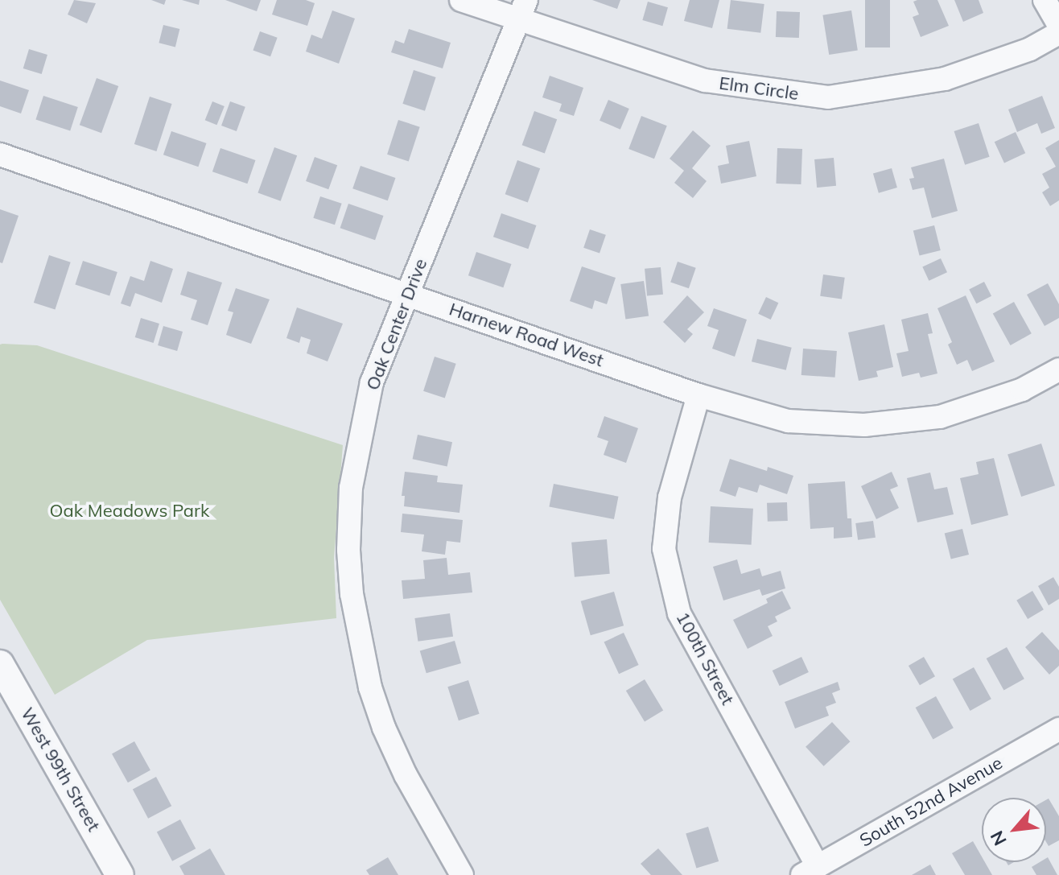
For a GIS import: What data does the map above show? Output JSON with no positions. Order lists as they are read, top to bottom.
{
  "streets": {
    "street": [
      "Elm Circle",
      "Oak Center Drive",
      "Harnew Road West",
      "100th Street",
      "West 99th Street",
      "South 52nd Avenue"
    ]
  },
  "crossings": [
    ["Elm Circle", "Oak Center Drive"],
    ["Oak Center Drive", "Harnew Road West"],
    ["Harnew Road West", "100th Street"],
    ["100th Street", "South 52nd Avenue"]
  ],
  "parks": ["Oak Meadows Park"],
  "north": "bottom left"
}
